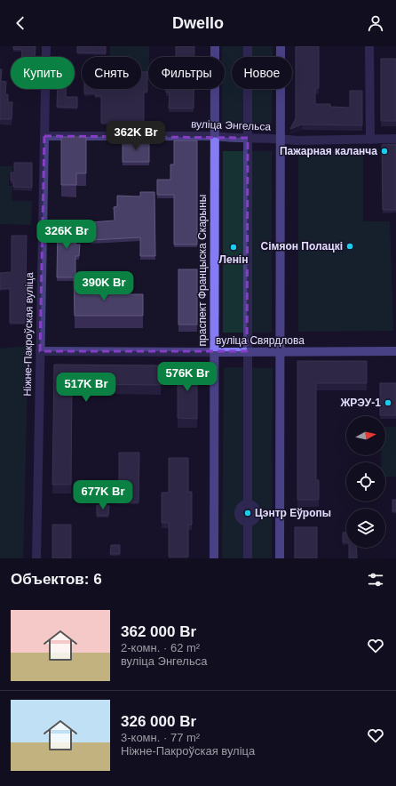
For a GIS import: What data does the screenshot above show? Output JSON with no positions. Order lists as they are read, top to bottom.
{
  "streets": {
    "street": [
      "вуліца Энгельса",
      "праспект Францыска Скарыны",
      "Ніжне-Пакроўская вуліца",
      "вуліца Свярдлова"
    ]
  },
  "crossings": [
    ["вуліца Энгельса", "праспект Францыска Скарыны"],
    ["вуліца Энгельса", "Ніжне-Пакроўская вуліца"],
    ["праспект Францыска Скарыны", "вуліца Свярдлова"],
    ["Ніжне-Пакроўская вуліца", "вуліца Свярдлова"]
  ],
  "places": [
    "Пажарная каланча",
    "Сімяон Полацкі",
    "Ленін",
    "ЖРЭУ-1",
    "Цэнтр Еўропы"
  ],
  "north": "right",
  "page": {
    "header": "Dwello",
    "chip": [
      "Купить",
      "Снять",
      "Фильтры",
      "Новое"
    ],
    "price": [
      "362K Br",
      "326K Br",
      "390K Br",
      "576K Br",
      "517K Br",
      "677K Br"
    ],
    "heading": "Объектов: 6",
    "list": [
      {
        "name": "362 000 Br",
        "note": "2-комн. · 62 m² · вуліца Энгельса"
      },
      {
        "name": "326 000 Br",
        "note": "3-комн. · 77 m² · Ніжне-Пакроўская вуліца"
      }
    ]
  }
}
